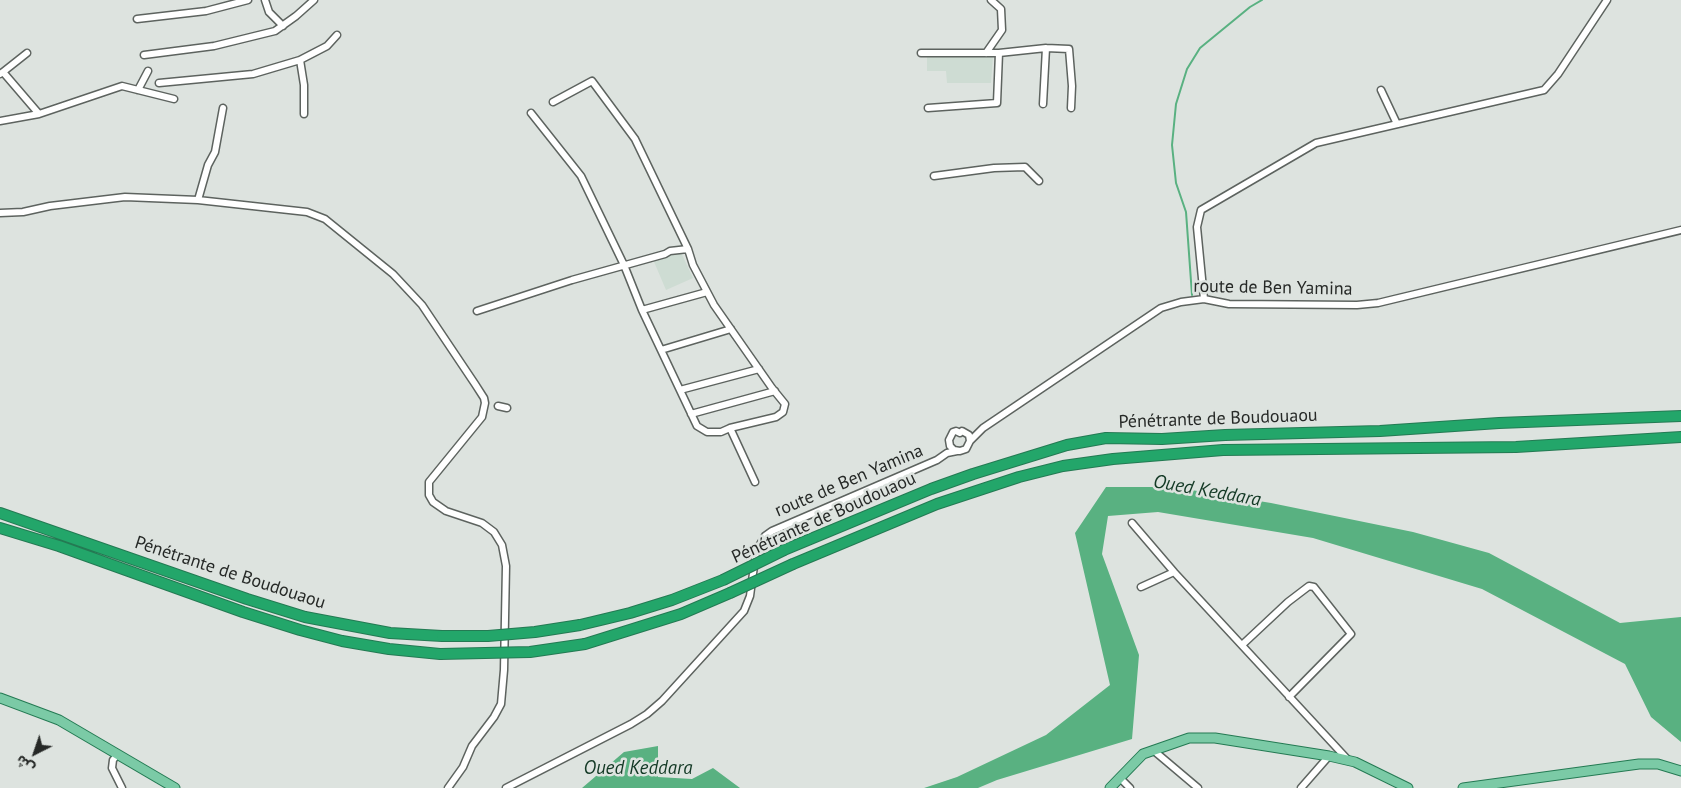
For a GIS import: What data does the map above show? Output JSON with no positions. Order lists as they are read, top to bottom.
{
  "streets": {
    "highway": ["Pénétrante de Boudouaou"],
    "street": ["route de Ben Yamina"]
  },
  "water": ["Oued Keddara"],
  "north": "bottom left"
}
